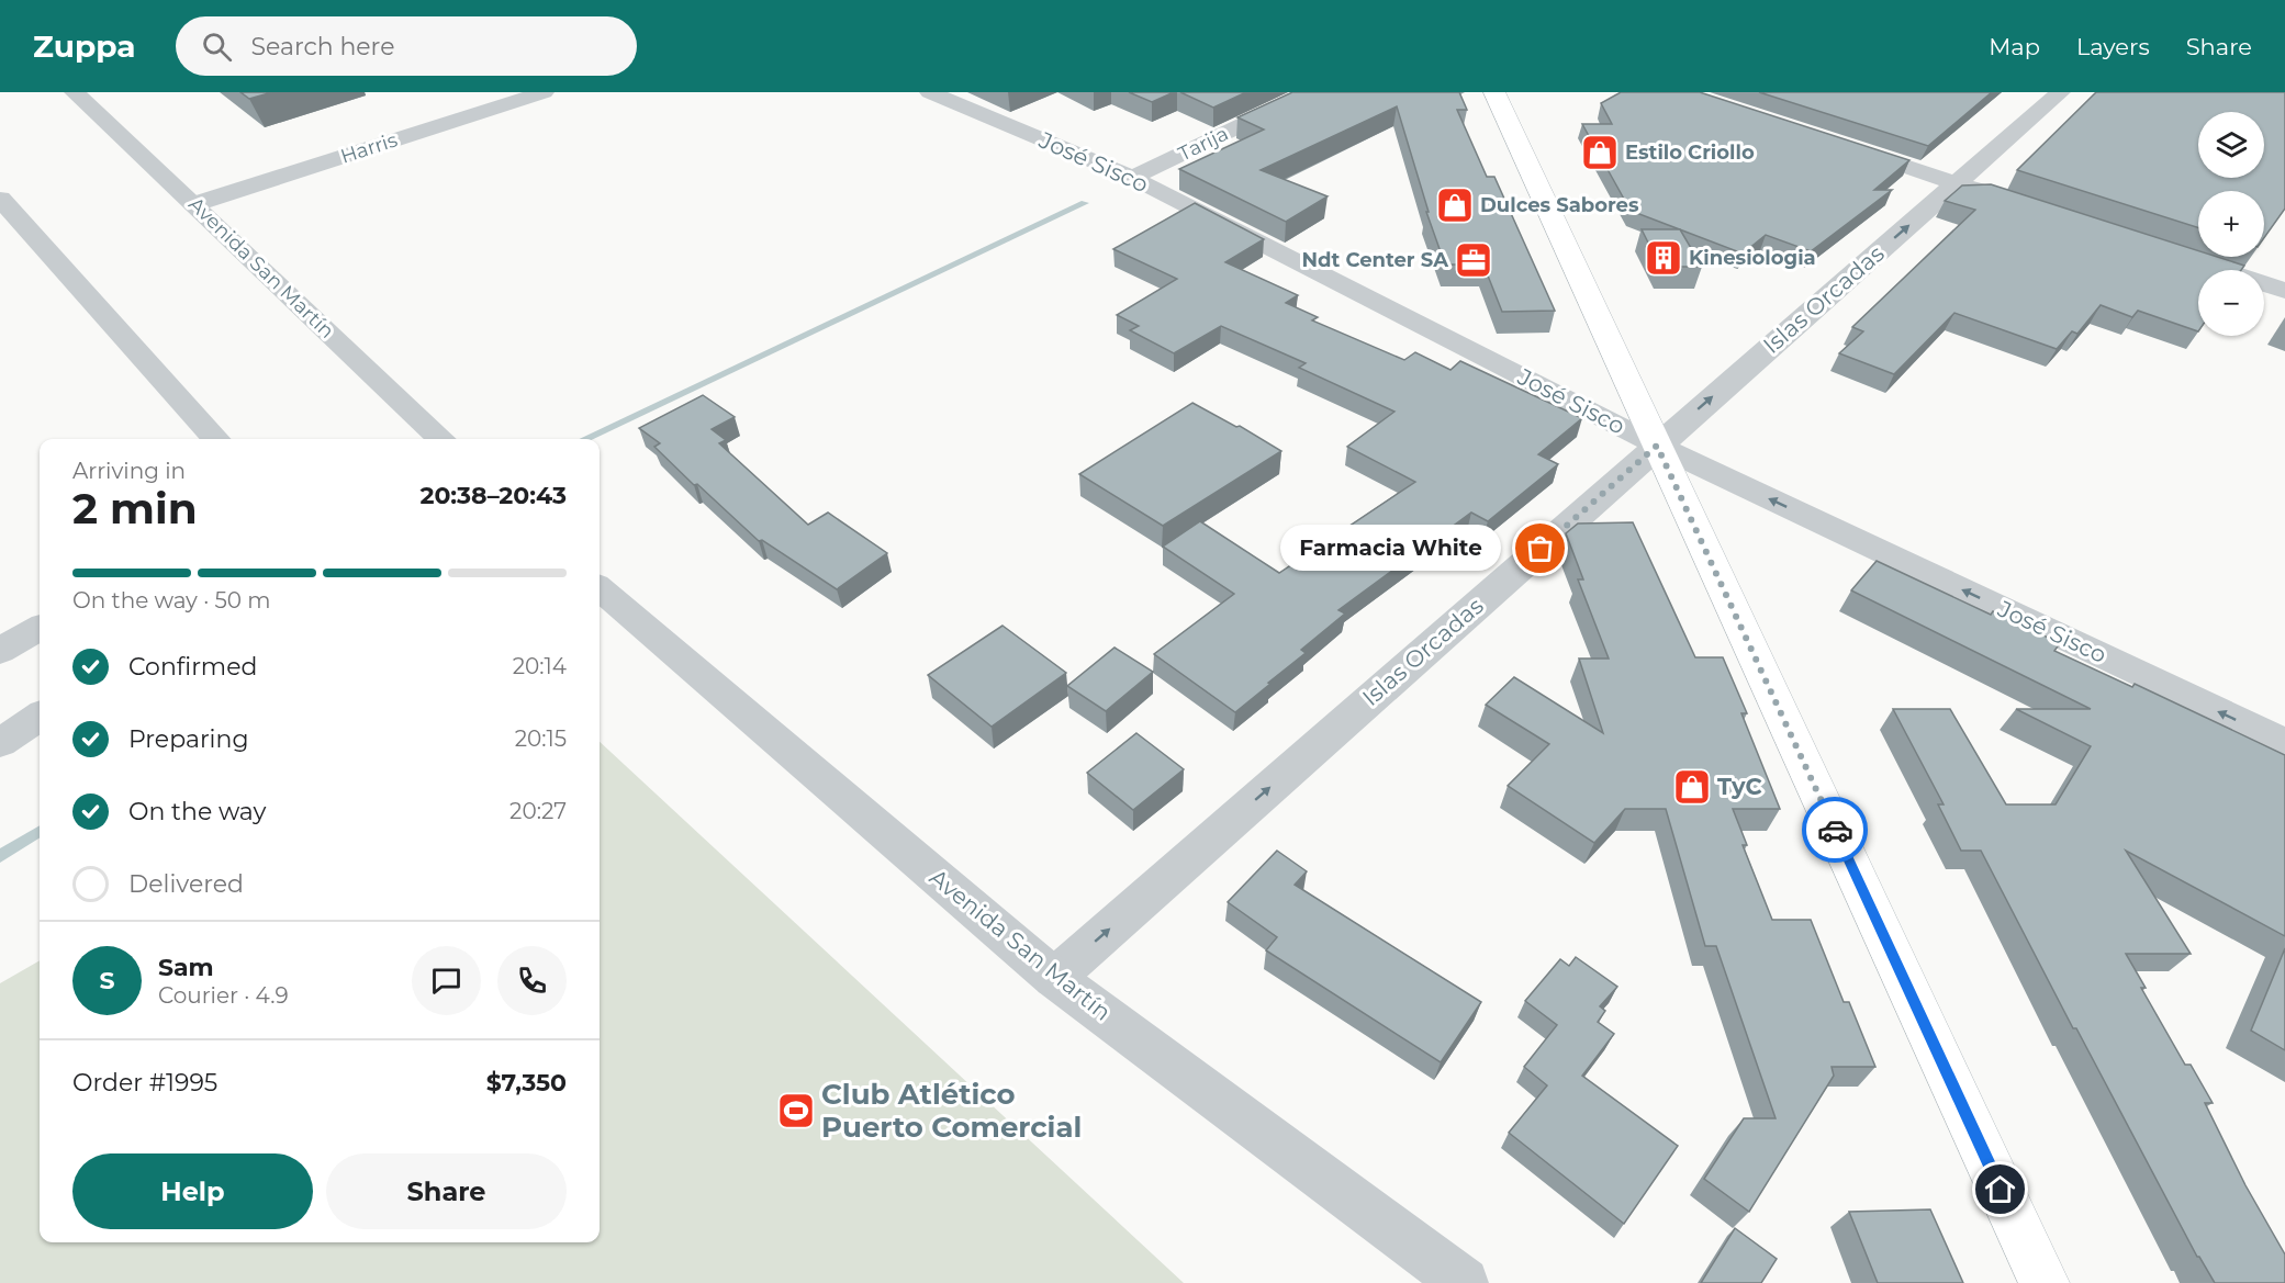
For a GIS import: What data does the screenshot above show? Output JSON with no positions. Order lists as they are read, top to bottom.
{
  "streets": {
    "street": [
      "Tarija",
      "Harris",
      "José Sisco",
      "Avenida San Martín",
      "Islas Orcadas"
    ]
  },
  "crossings": [
    ["Tarija", "José Sisco"],
    ["Harris", "Avenida San Martín"],
    ["José Sisco", "Islas Orcadas"],
    ["Avenida San Martín", "Islas Orcadas"]
  ],
  "one_way": ["José Sisco", "Islas Orcadas"],
  "places": {
    "shop": ["Estilo Criollo", "Dulces Sabores", "TyC"],
    "building": ["Kinesiologia"],
    "office": ["Ndt Center SA"],
    "other": ["Farmacia White"],
    "sports": ["Club Atlético Puerto Comercial"]
  },
  "page": {
    "header": "Zuppa",
    "search": "Search here",
    "nav": ["Map", "Layers", "Share"],
    "map_buttons": ["+", "−"],
    "heading": ["2 min", "Arriving in", "20:38–20:43"],
    "panel": [
      "Sam",
      "Courier · 4.9",
      "Order #1995",
      "$7,350"
    ],
    "bubble": "Farmacia White",
    "bar": "On the way · 50 m",
    "list": [
      ["Confirmed", "20:14"],
      ["Preparing", "20:15"],
      ["On the way", "20:27"],
      "Delivered"
    ],
    "round": "S",
    "buttons": ["Help", "Share"]
  }
}
